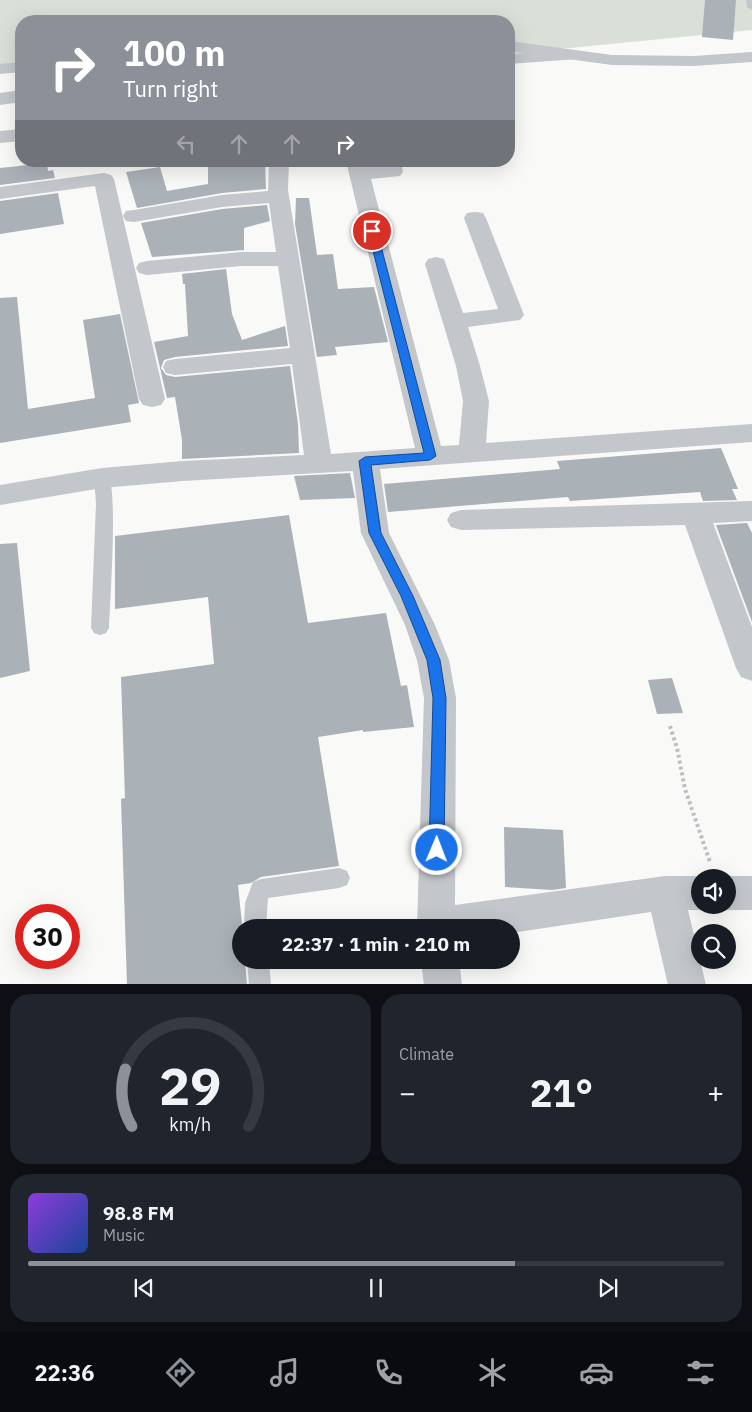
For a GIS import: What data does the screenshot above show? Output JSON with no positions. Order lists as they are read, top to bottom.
{
  "page": {
    "turn": ["100 m", "Turn right"],
    "limit": "30",
    "trip": "22:37 · 1 min · 210 m",
    "tile": "Climate",
    "heat": ["−", "21°", "+"],
    "song": ["98.8 FM", "Music"],
    "tabs": "22:36",
    "gauge": ["29", "km/h"]
  }
}
